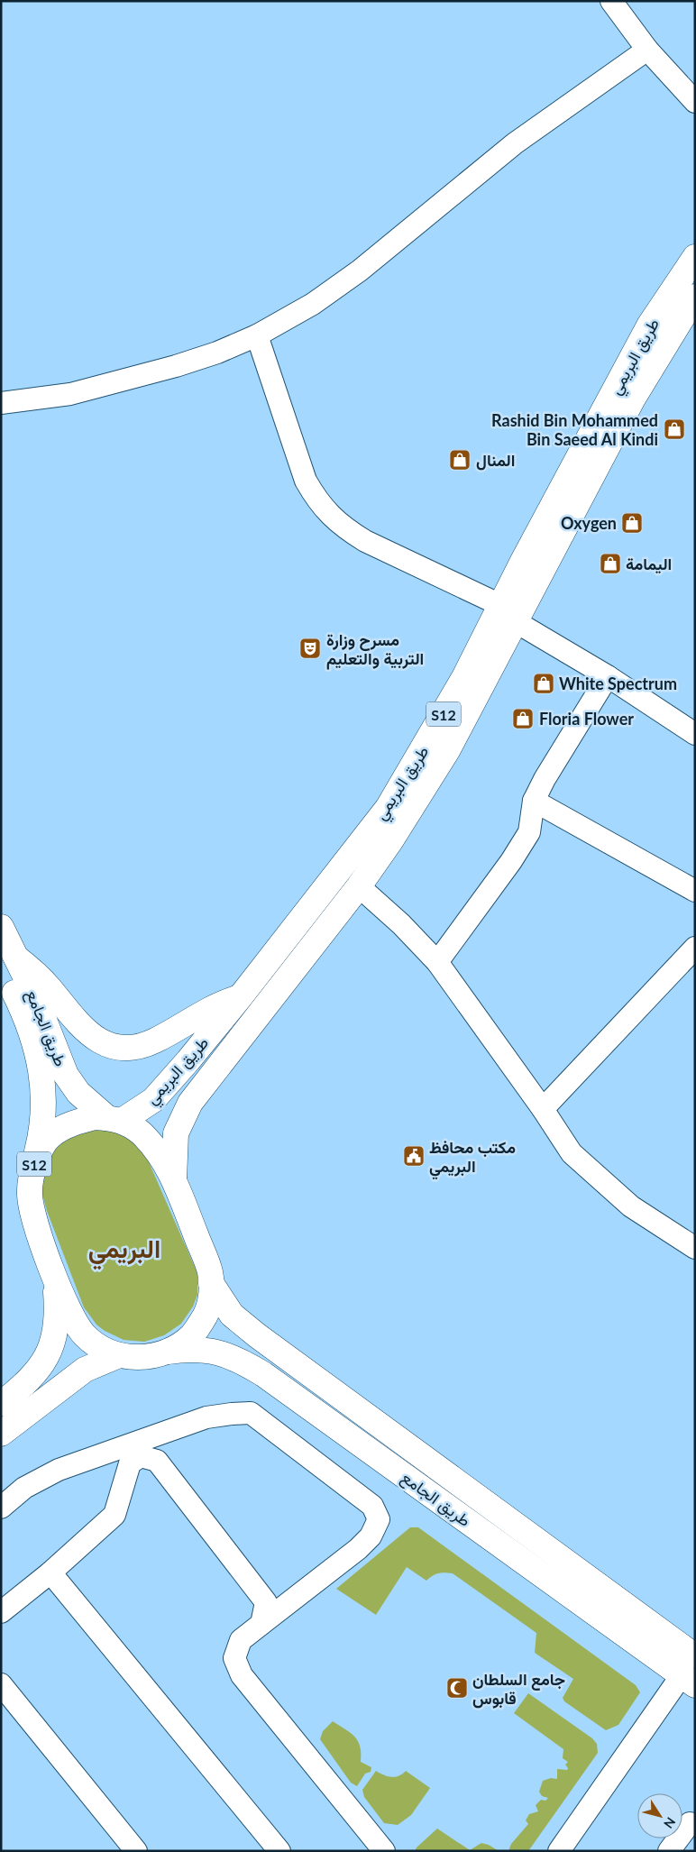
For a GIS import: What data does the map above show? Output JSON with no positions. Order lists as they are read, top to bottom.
{
  "streets": {
    "main road": ["طريق البريمي", "S12", "طريق الجامع"]
  },
  "crossings": [
    ["طريق البريمي", "S12"],
    ["طريق البريمي", "طريق الجامع"],
    ["S12", "طريق الجامع"]
  ],
  "districts": ["البريمي"],
  "places": {
    "shop": [
      "Rashid Bin Mohammed Bin Saeed Al Kindi",
      "المنال",
      "Oxygen",
      "اليمامة",
      "White Spectrum",
      "Floria Flower"
    ],
    "theatre": ["مسرح وزارة التربية والتعليم"],
    "public building": ["مكتب محافظ البريمي"],
    "mosque": ["جامع السلطان قابوس"]
  },
  "north": "bottom right"
}
